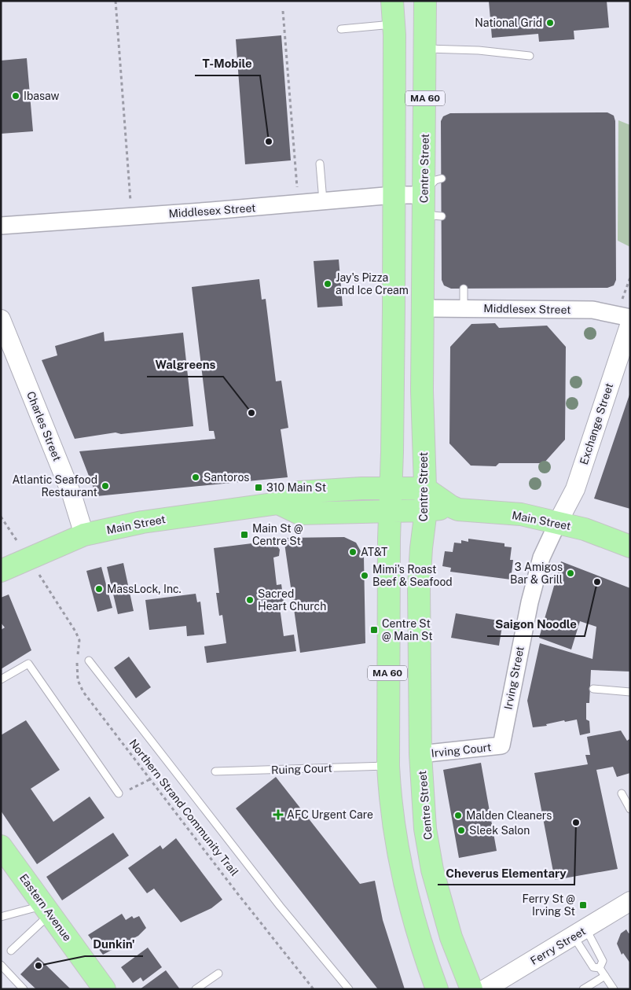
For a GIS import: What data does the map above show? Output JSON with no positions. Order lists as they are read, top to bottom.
{
  "streets": {
    "main road": [
      "MA 60",
      "Centre Street",
      "Exchange Street",
      "Charles Street",
      "Main Street",
      "Eastern Avenue",
      "Ferry Street"
    ],
    "street": ["Middlesex Street", "Irving Street", "Irving Court"],
    "lane": ["Ruing Court"],
    "path": ["Northern Strand Community Trail"]
  },
  "crossings": [
    ["MA 60", "Middlesex Street"],
    ["MA 60", "Main Street"],
    ["MA 60", "Ruing Court"],
    ["Centre Street", "Middlesex Street"],
    ["Centre Street", "Main Street"],
    ["Centre Street", "Irving Court"],
    ["Exchange Street", "Main Street"],
    ["Exchange Street", "Irving Street"],
    ["Charles Street", "Main Street"],
    ["Main Street", "Irving Street"],
    ["Irving Street", "Irving Court"]
  ],
  "places": {
    "other": [
      "National Grid",
      "Ibasaw",
      "T-Mobile",
      "Jay's Pizza and Ice Cream",
      "Walgreens",
      "Santoros",
      "Atlantic Seafood Restaurant",
      "AT&T",
      "3 Amigos Bar & Grill",
      "Mimi's Roast Beef & Seafood",
      "Saigon Noodle",
      "MassLock, Inc.",
      "Sacred Heart Church",
      "Malden Cleaners",
      "Cheverus Elementary",
      "Sleek Salon",
      "Dunkin'"
    ],
    "transit": [
      "310 Main St",
      "Main St @ Centre St",
      "Centre St @ Main St",
      "Ferry St @ Irving St"
    ],
    "health": ["AFC Urgent Care"]
  }
}
